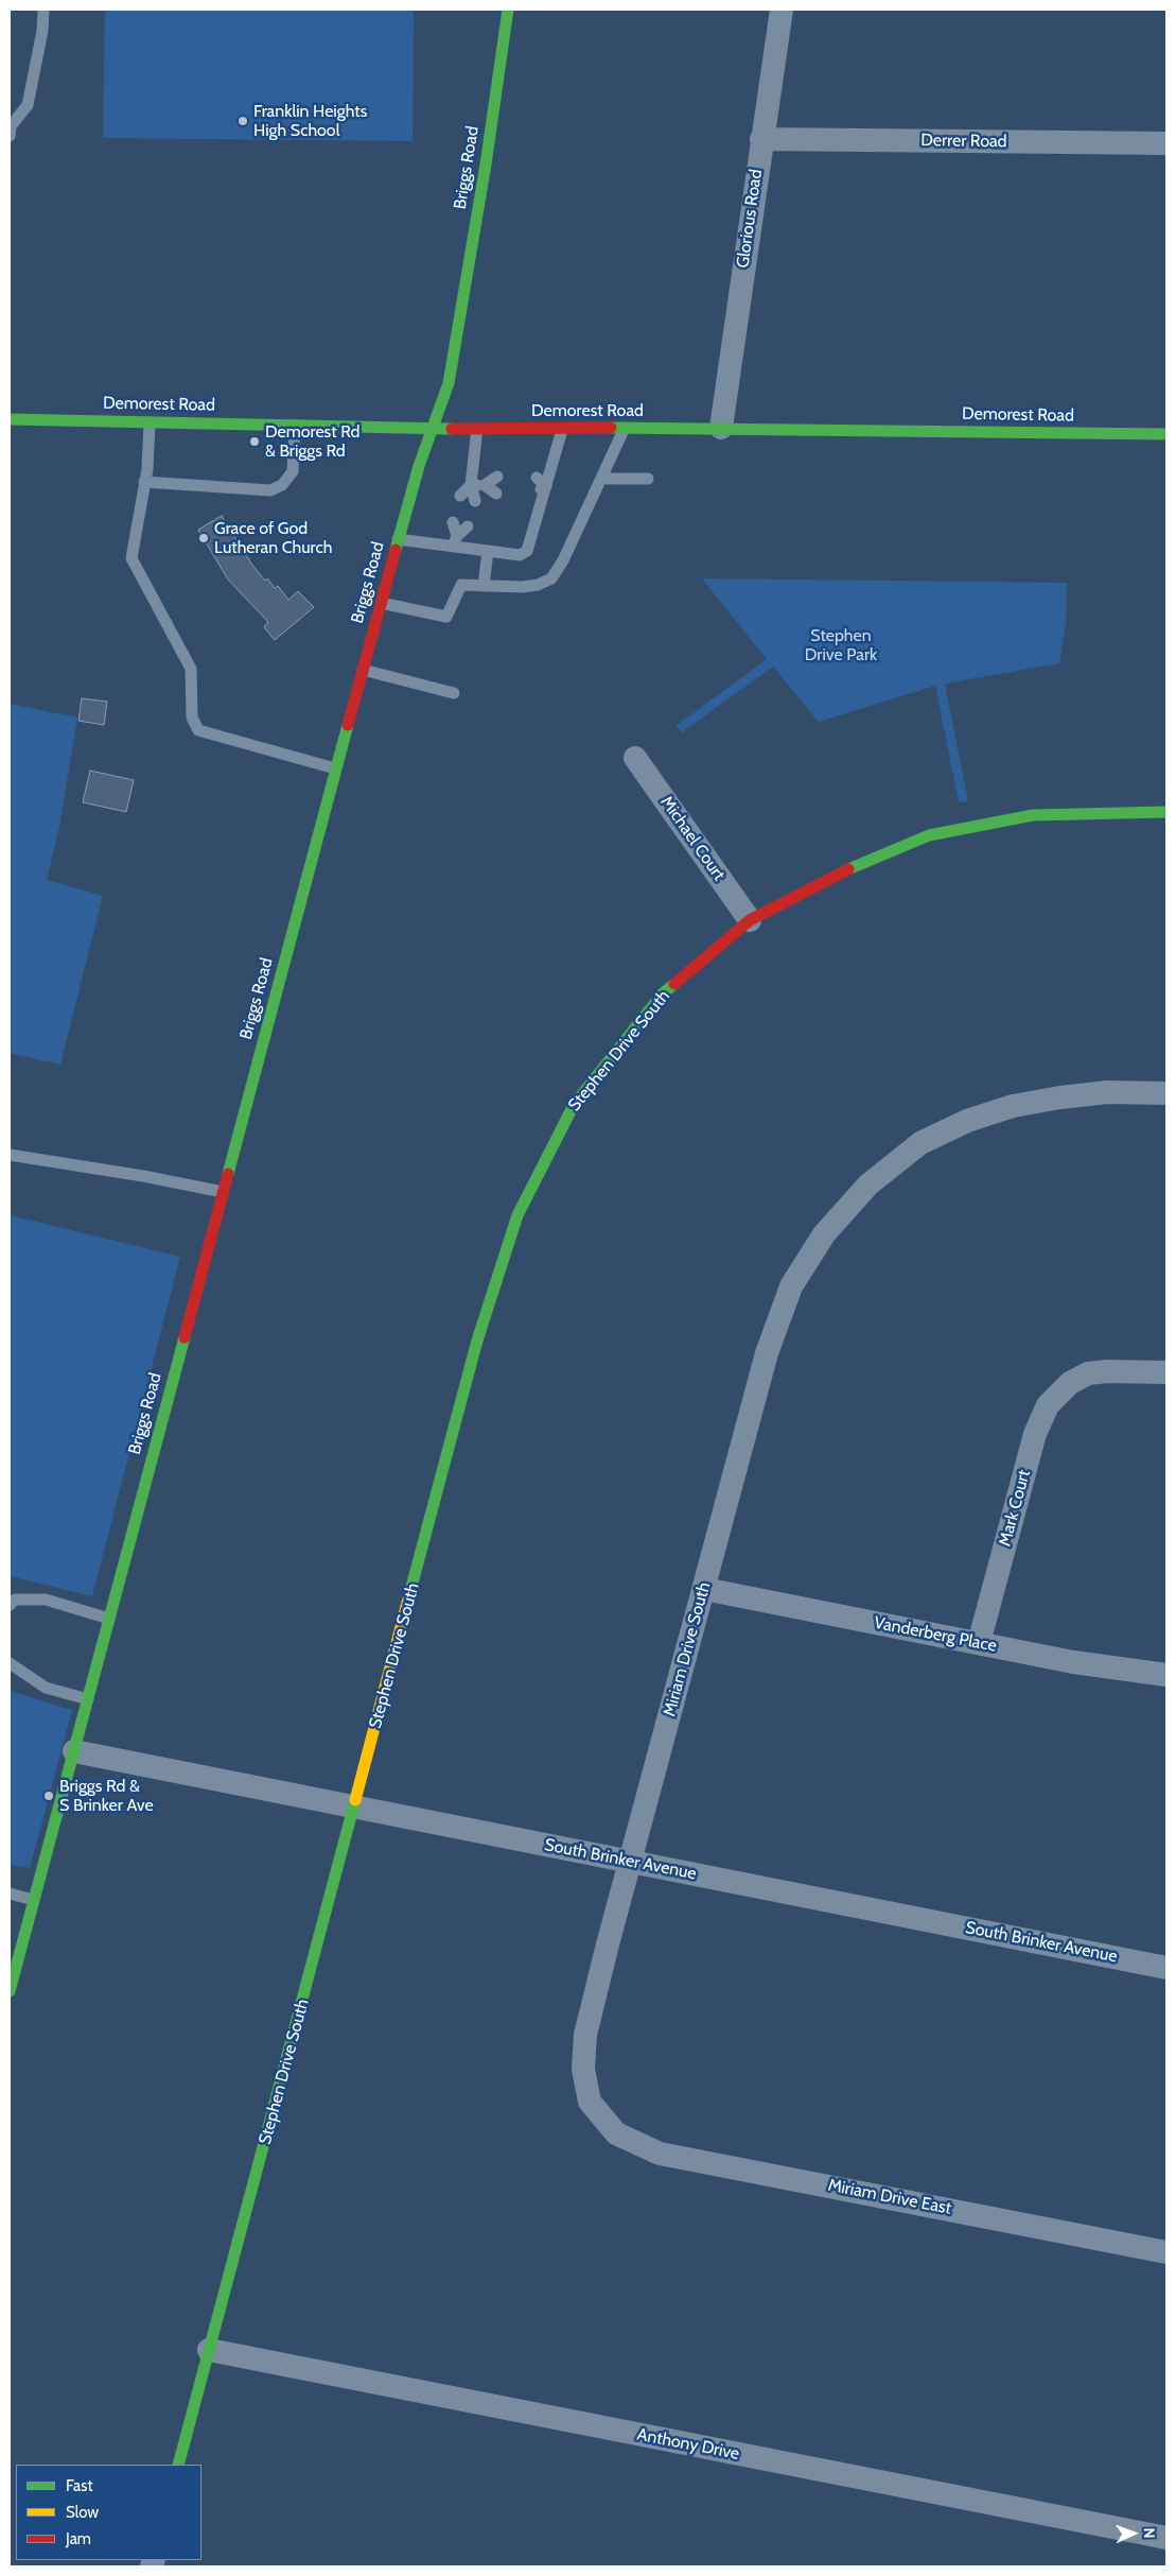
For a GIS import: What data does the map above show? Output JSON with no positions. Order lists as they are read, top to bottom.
{
  "streets": {
    "street": [
      "Derrer Road",
      "Briggs Road",
      "Glorious Road",
      "Demorest Road",
      "Michael Court",
      "Stephen Drive South",
      "Mark Court",
      "Vanderberg Place",
      "Miriam Drive South",
      "South Brinker Avenue",
      "Miriam Drive East",
      "Anthony Drive"
    ]
  },
  "crossings": [
    ["Derrer Road", "Glorious Road"],
    ["Briggs Road", "Demorest Road"],
    ["Briggs Road", "South Brinker Avenue"],
    ["Glorious Road", "Demorest Road"],
    ["Michael Court", "Stephen Drive South"],
    ["Stephen Drive South", "South Brinker Avenue"],
    ["Stephen Drive South", "Anthony Drive"],
    ["Mark Court", "Vanderberg Place"],
    ["Vanderberg Place", "Miriam Drive South"],
    ["Miriam Drive South", "South Brinker Avenue"],
    ["Miriam Drive South", "Miriam Drive East"]
  ],
  "parks": ["Stephen Drive Park"],
  "places": [
    "Franklin Heights High School",
    "Demorest Rd & Briggs Rd",
    "Grace of God Lutheran Church",
    "Briggs Rd & S Brinker Ave"
  ],
  "legend": ["Fast", "Slow", "Jam"],
  "north": "right"
}
